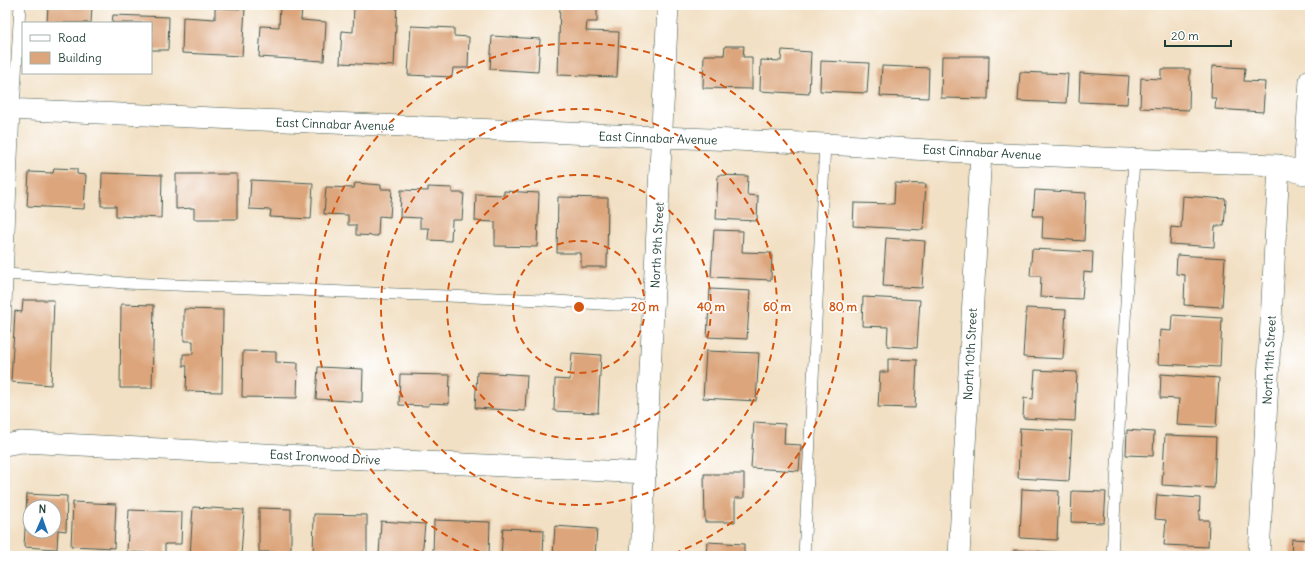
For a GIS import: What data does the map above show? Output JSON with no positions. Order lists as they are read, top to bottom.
{
  "streets": {
    "street": [
      "East Cinnabar Avenue",
      "North 9th Street",
      "North 10th Street",
      "North 11th Street",
      "East Ironwood Drive"
    ]
  },
  "crossings": [
    ["East Cinnabar Avenue", "North 9th Street"],
    ["East Cinnabar Avenue", "North 10th Street"],
    ["East Cinnabar Avenue", "North 11th Street"],
    ["North 9th Street", "East Ironwood Drive"]
  ],
  "legend": ["Road", "Building"],
  "scale_bar": "20 m",
  "north": "top",
  "rings": [
    "20 m",
    "40 m",
    "60 m",
    "80 m"
  ]
}
